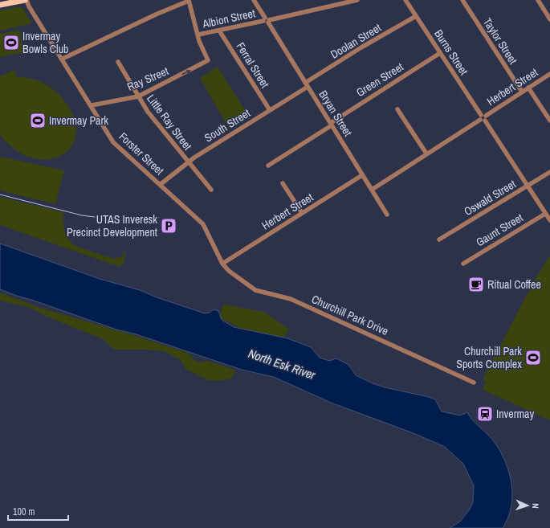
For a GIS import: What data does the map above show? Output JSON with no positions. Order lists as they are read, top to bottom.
{
  "streets": {
    "street": [
      "Albion Street",
      "Doolan Street",
      "Taylor Street",
      "Burns Street",
      "Ferral Street",
      "Ray Street",
      "Green Street",
      "Herbert Street",
      "Bryan Street",
      "Little Ray Street",
      "South Street",
      "Forster Street",
      "Oswald Street",
      "Gaunt Street",
      "Churchill Park Drive"
    ]
  },
  "crossings": [
    ["Albion Street", "Ferral Street"],
    ["Albion Street", "Ray Street"],
    ["Albion Street", "Bryan Street"],
    ["Doolan Street", "Burns Street"],
    ["Doolan Street", "Bryan Street"],
    ["Doolan Street", "South Street"],
    ["Taylor Street", "Herbert Street"],
    ["Burns Street", "Green Street"],
    ["Burns Street", "Herbert Street"],
    ["Burns Street", "Oswald Street"],
    ["Burns Street", "Gaunt Street"],
    ["Ferral Street", "South Street"],
    ["Ray Street", "Little Ray Street"],
    ["Ray Street", "Forster Street"],
    ["Green Street", "Bryan Street"],
    ["Herbert Street", "Bryan Street"],
    ["Herbert Street", "Forster Street"],
    ["Herbert Street", "Churchill Park Drive"],
    ["Bryan Street", "South Street"],
    ["Little Ray Street", "South Street"],
    ["South Street", "Forster Street"],
    ["Forster Street", "Churchill Park Drive"]
  ],
  "one_way": ["Ray Street"],
  "water": ["North Esk River"],
  "places": {
    "sports": ["Invermay Bowls Club", "Invermay Park", "Churchill Park Sports Complex"],
    "parking": ["UTAS Inveresk Precinct Development"],
    "cafe": ["Ritual Coffee"],
    "station": ["Invermay"]
  },
  "scale_bar": "100 m",
  "north": "right"
}
